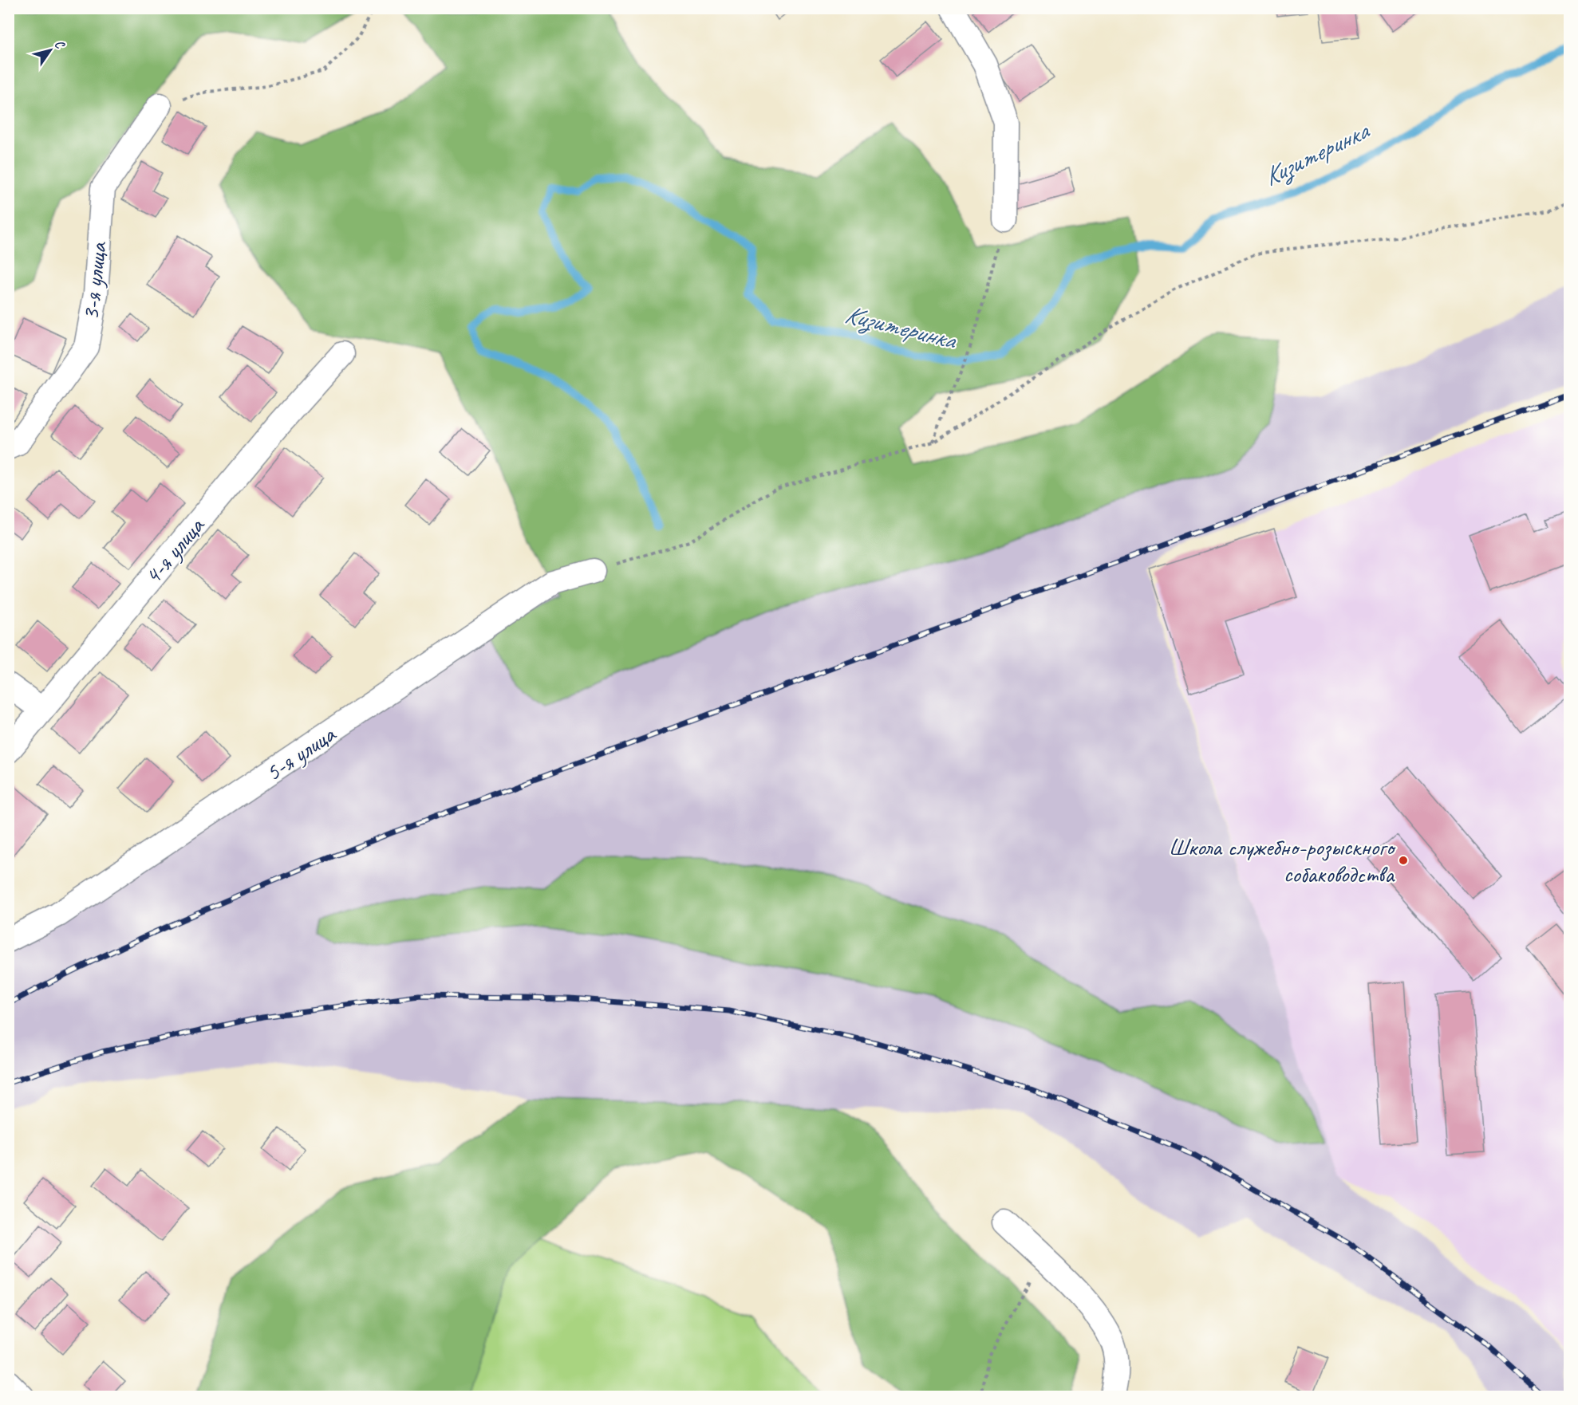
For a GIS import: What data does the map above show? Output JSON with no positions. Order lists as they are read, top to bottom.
{
  "streets": {
    "street": ["3-я улица", "4-я улица", "5-я улица"]
  },
  "water": ["Кизитеринка"],
  "places": ["Школа служебно-розыскного собаководства"],
  "north": "top right"
}
